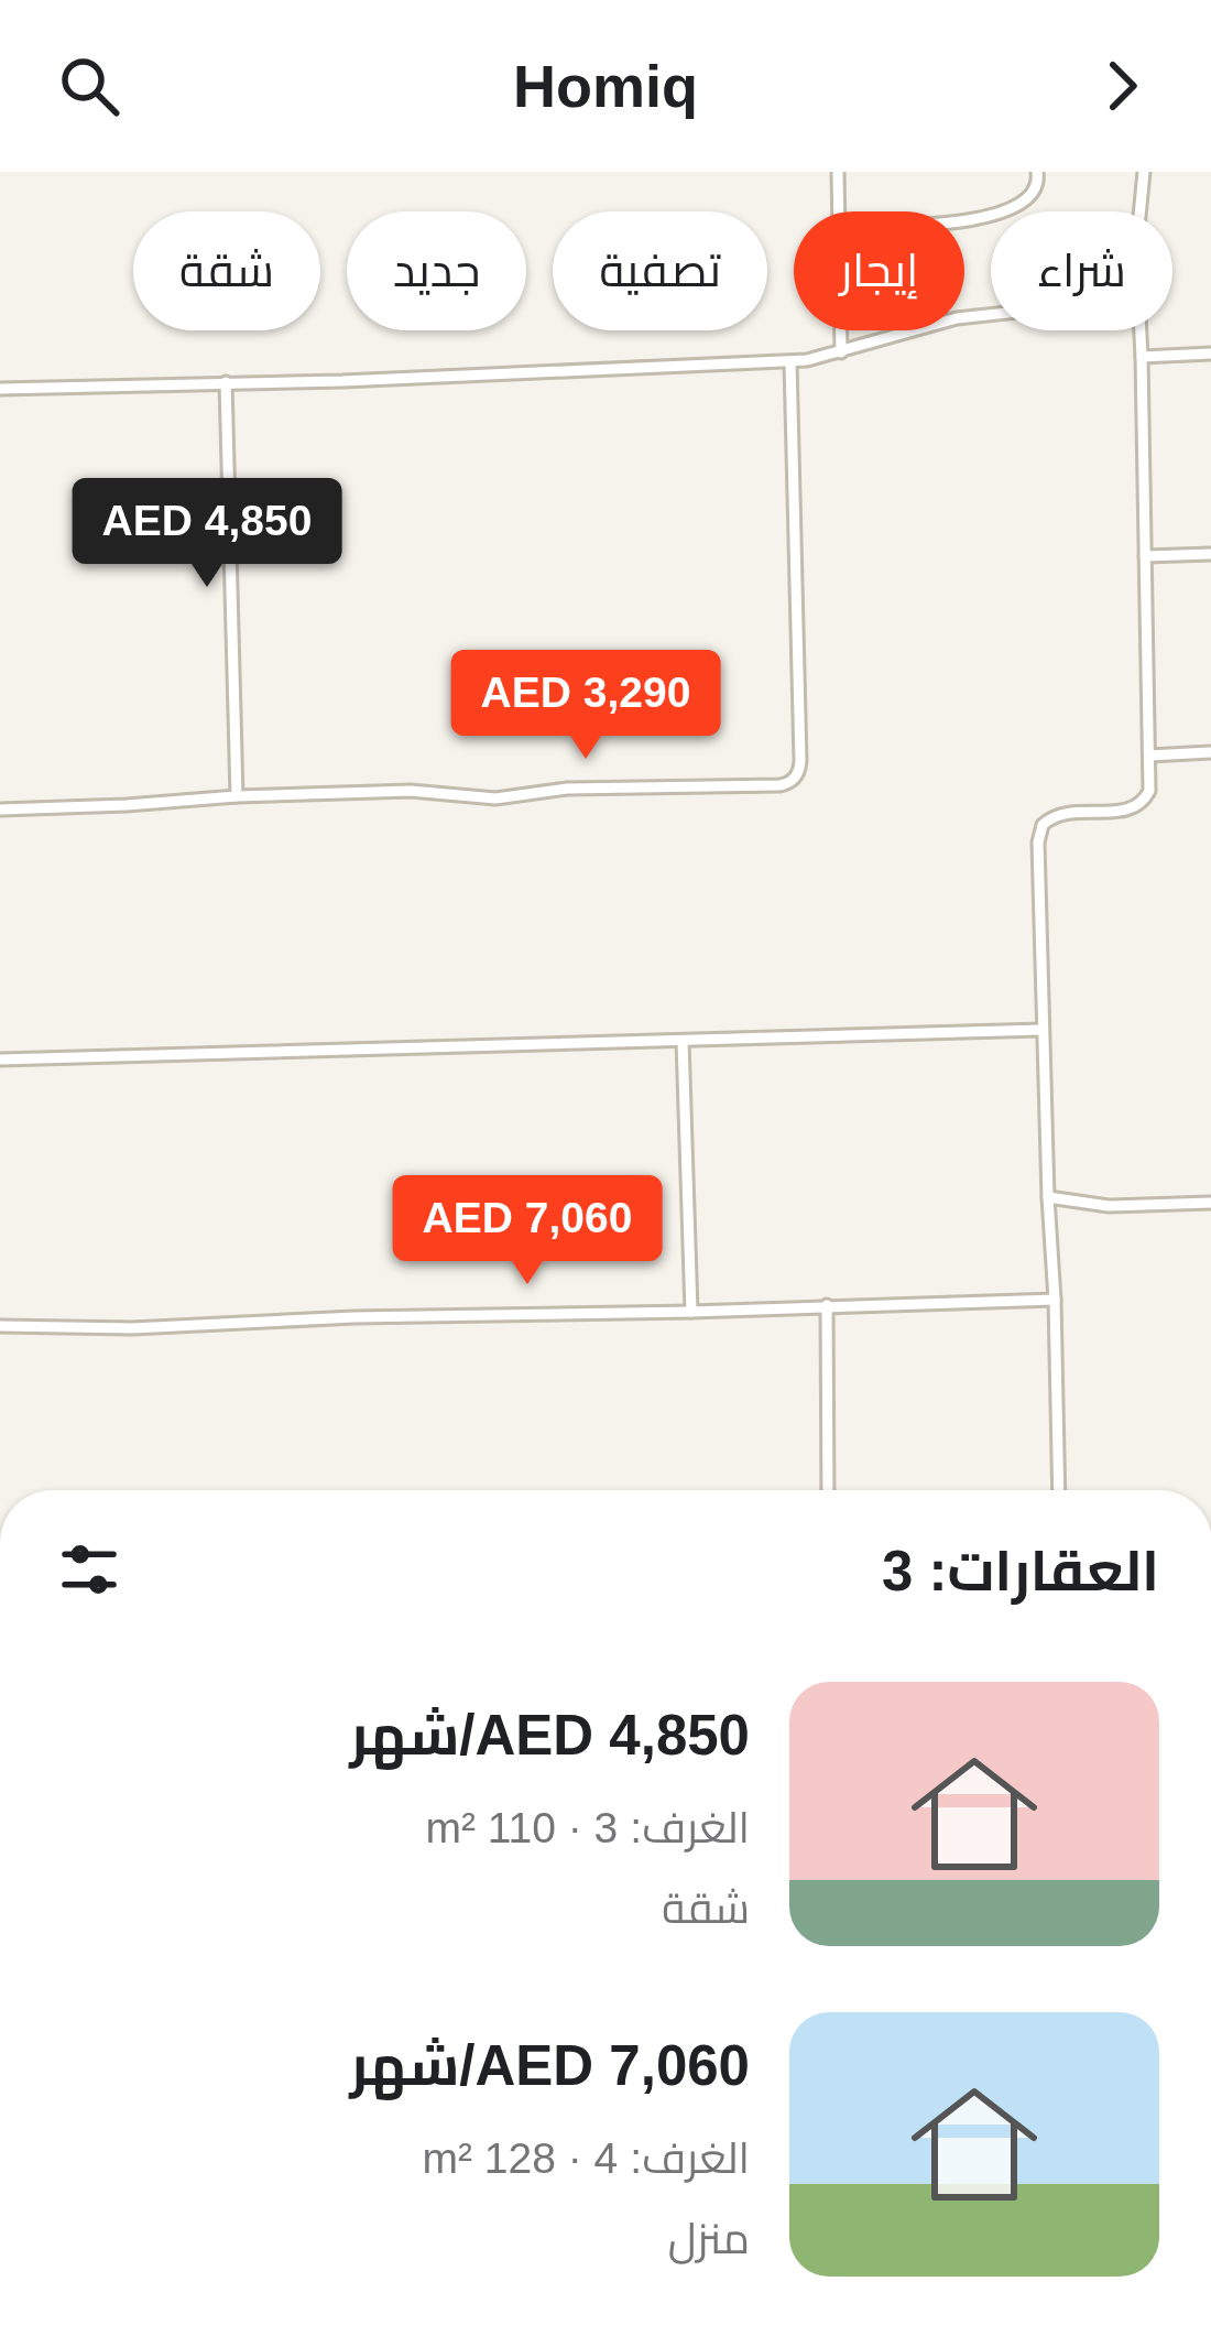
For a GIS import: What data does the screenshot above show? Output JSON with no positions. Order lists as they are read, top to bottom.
{
  "page": {
    "header": "Homiq",
    "chip": [
      "شراء",
      "إيجار",
      "تصفية",
      "جديد",
      "شقة"
    ],
    "price": ["AED 4,850", "AED 3,290", "AED 7,060"],
    "heading": "العقارات: 3",
    "list": [
      {
        "name": "AED 4,850/شهر",
        "note": "الغرف: 3 · 110 m² · شقة"
      },
      {
        "name": "AED 7,060/شهر",
        "note": "الغرف: 4 · 128 m² · منزل"
      }
    ]
  }
}
